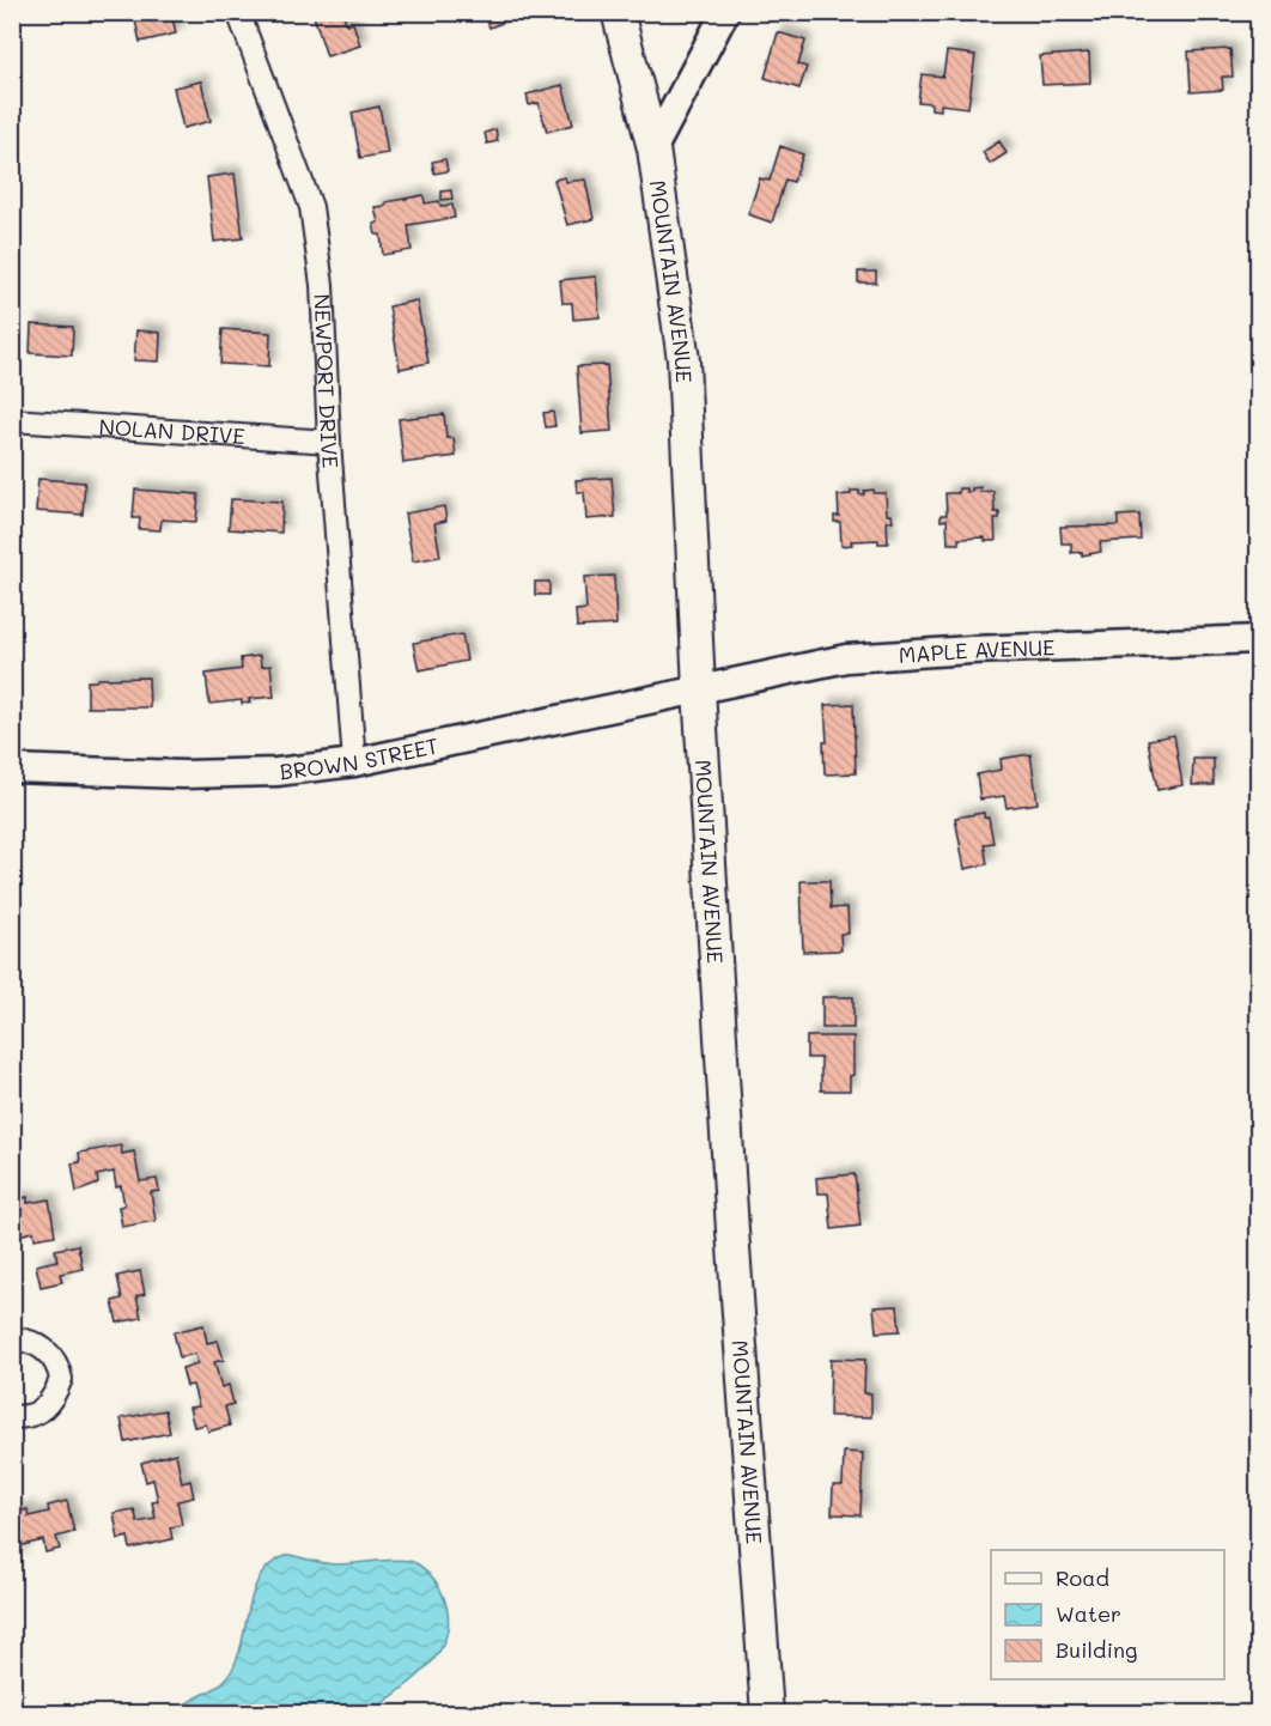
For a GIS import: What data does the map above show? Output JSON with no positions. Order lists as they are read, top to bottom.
{
  "streets": {
    "main road": ["MOUNTAIN AVENUE"],
    "street": [
      "NEWPORT DRIVE",
      "NOLAN DRIVE",
      "MAPLE AVENUE",
      "BROWN STREET"
    ]
  },
  "crossings": [
    ["MOUNTAIN AVENUE", "MAPLE AVENUE"],
    ["MOUNTAIN AVENUE", "BROWN STREET"],
    ["NEWPORT DRIVE", "NOLAN DRIVE"],
    ["NEWPORT DRIVE", "BROWN STREET"],
    ["MAPLE AVENUE", "BROWN STREET"]
  ],
  "legend": ["Road", "Water", "Building"]
}
